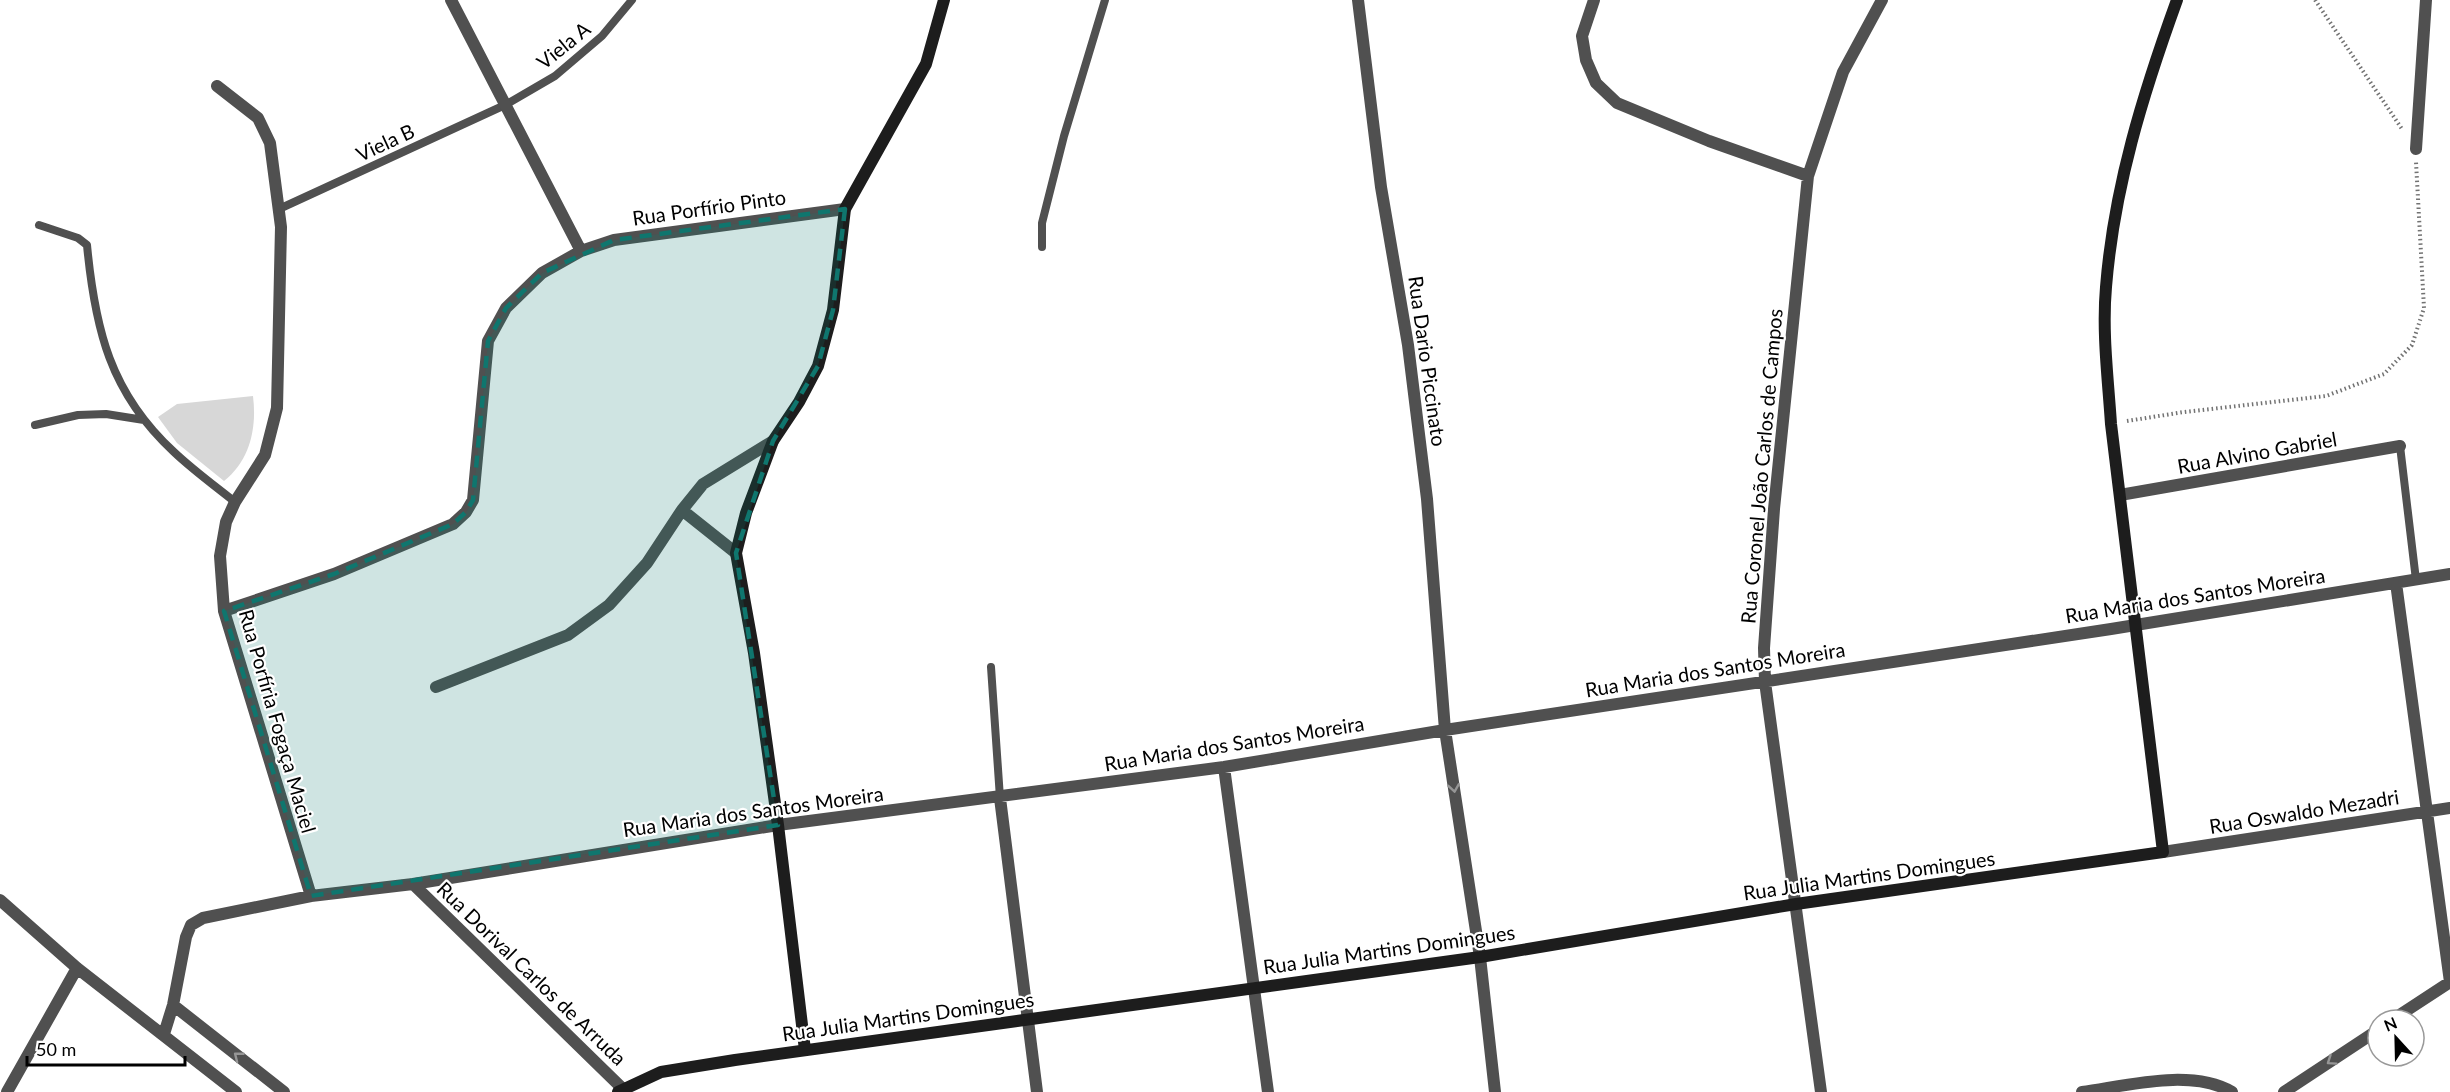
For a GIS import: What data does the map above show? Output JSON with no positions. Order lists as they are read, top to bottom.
{
  "streets": {
    "main road": ["Rua Julia Martins Domingues"],
    "street": [
      "Rua Porfírio Pinto",
      "Rua Dario Piccinato",
      "Rua Alvino Gabriel",
      "Rua Coronel João Carlos de Campos",
      "Rua Maria dos Santos Moreira",
      "Rua Porfíria Fogaça Maciel",
      "Rua Oswaldo Mezadri",
      "Rua Dorival Carlos de Arruda"
    ],
    "lane": ["Viela A", "Viela B"]
  },
  "crossings": [
    ["Viela A", "Viela B"],
    ["Viela B", "Rua Porfíria Fogaça Maciel"],
    ["Rua Porfírio Pinto", "Rua Porfíria Fogaça Maciel"],
    ["Rua Dario Piccinato", "Rua Maria dos Santos Moreira"],
    ["Rua Dario Piccinato", "Rua Julia Martins Domingues"],
    ["Rua Coronel João Carlos de Campos", "Rua Maria dos Santos Moreira"],
    ["Rua Coronel João Carlos de Campos", "Rua Julia Martins Domingues"],
    ["Rua Maria dos Santos Moreira", "Rua Porfíria Fogaça Maciel"],
    ["Rua Maria dos Santos Moreira", "Rua Dorival Carlos de Arruda"],
    ["Rua Oswaldo Mezadri", "Rua Julia Martins Domingues"],
    ["Rua Julia Martins Domingues", "Rua Dorival Carlos de Arruda"]
  ],
  "scale_bar": "50 m",
  "north": "top"
}
